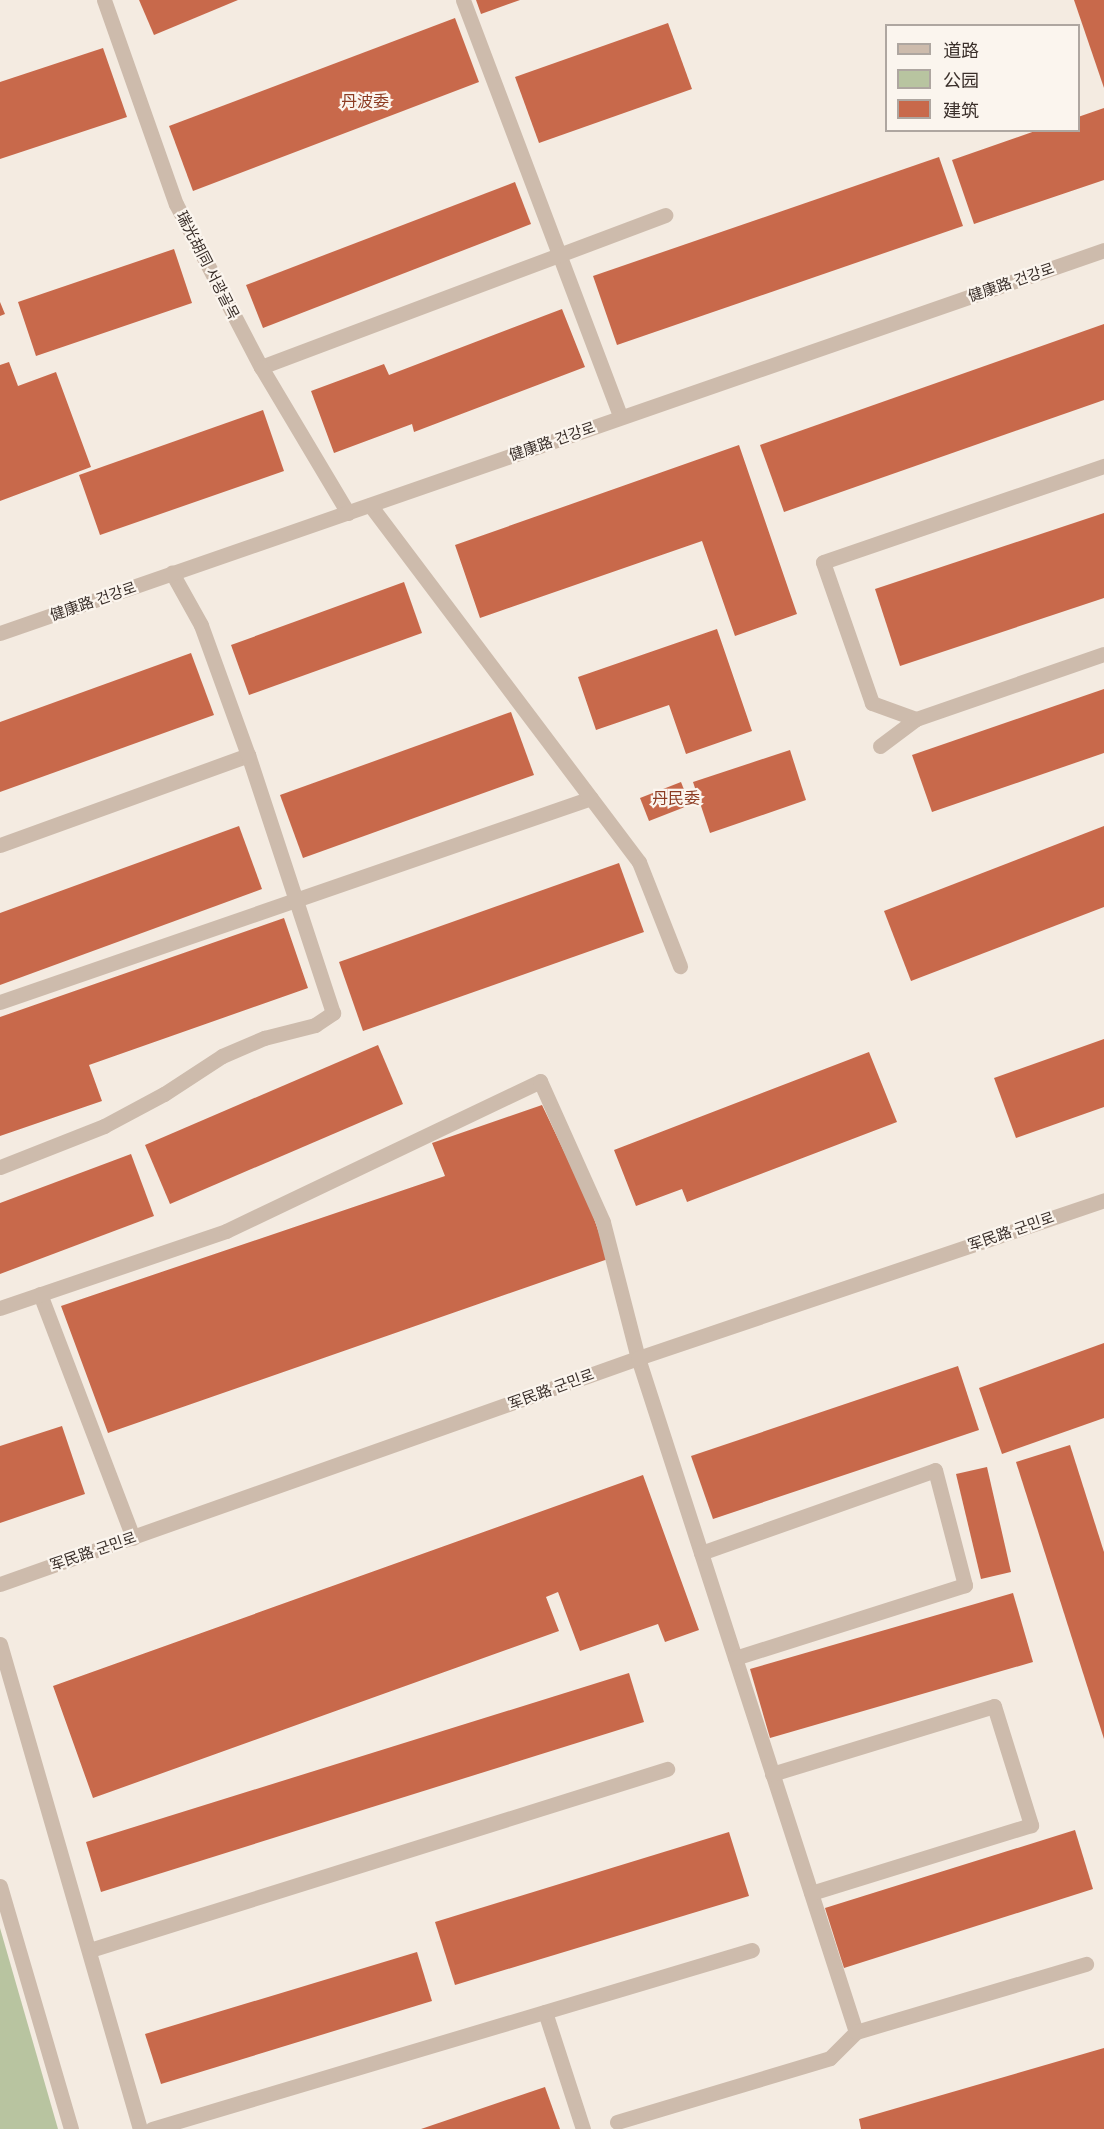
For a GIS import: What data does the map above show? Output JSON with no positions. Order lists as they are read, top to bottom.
{
  "streets": {
    "street": ["瑞光胡同 서광골목", "健康路 건강로", "军民路 군민로"]
  },
  "crossings": [
    ["瑞光胡同 서광골목", "健康路 건강로"]
  ],
  "districts": ["丹波委", "丹民委"],
  "legend": ["道路", "公园", "建筑"]
}
